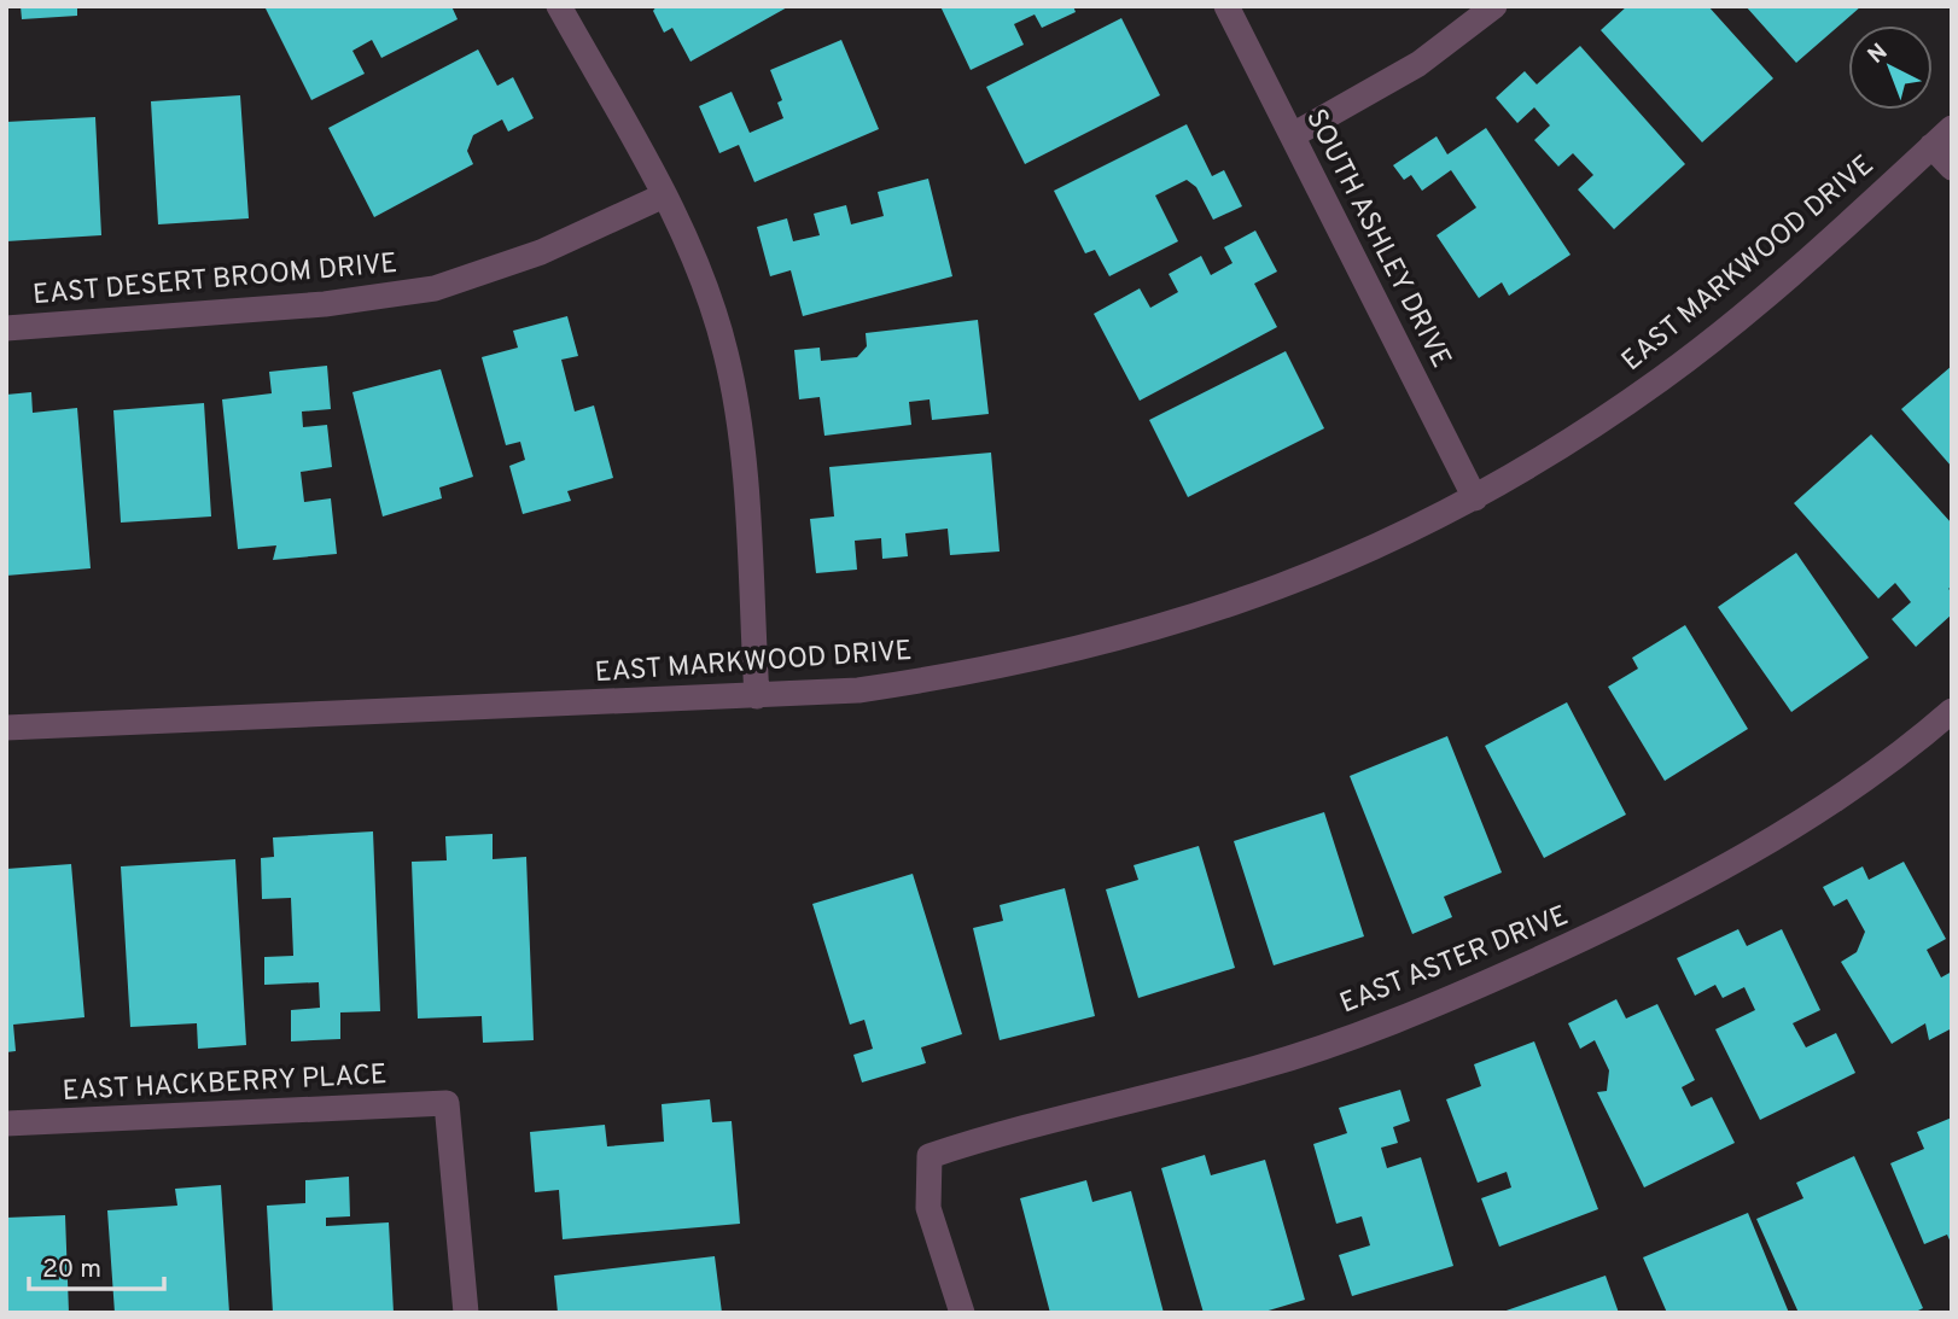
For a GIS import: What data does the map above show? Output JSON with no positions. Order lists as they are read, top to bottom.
{
  "streets": {
    "street": [
      "SOUTH ASHLEY DRIVE",
      "EAST MARKWOOD DRIVE",
      "EAST DESERT BROOM DRIVE",
      "EAST ASTER DRIVE",
      "EAST HACKBERRY PLACE"
    ]
  },
  "crossings": [
    ["SOUTH ASHLEY DRIVE", "EAST MARKWOOD DRIVE"]
  ],
  "scale_bar": "20 m",
  "north": "top left"
}
